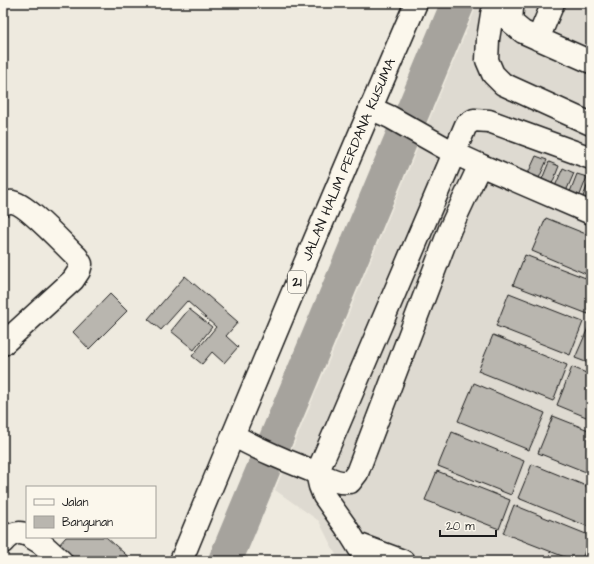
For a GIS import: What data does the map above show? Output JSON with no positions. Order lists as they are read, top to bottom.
{
  "streets": {
    "main road": ["JALAN HALIM PERDANA KUSUMA", "21"]
  },
  "legend": ["Jalan", "Bangunan"],
  "scale_bar": "20 m"
}
